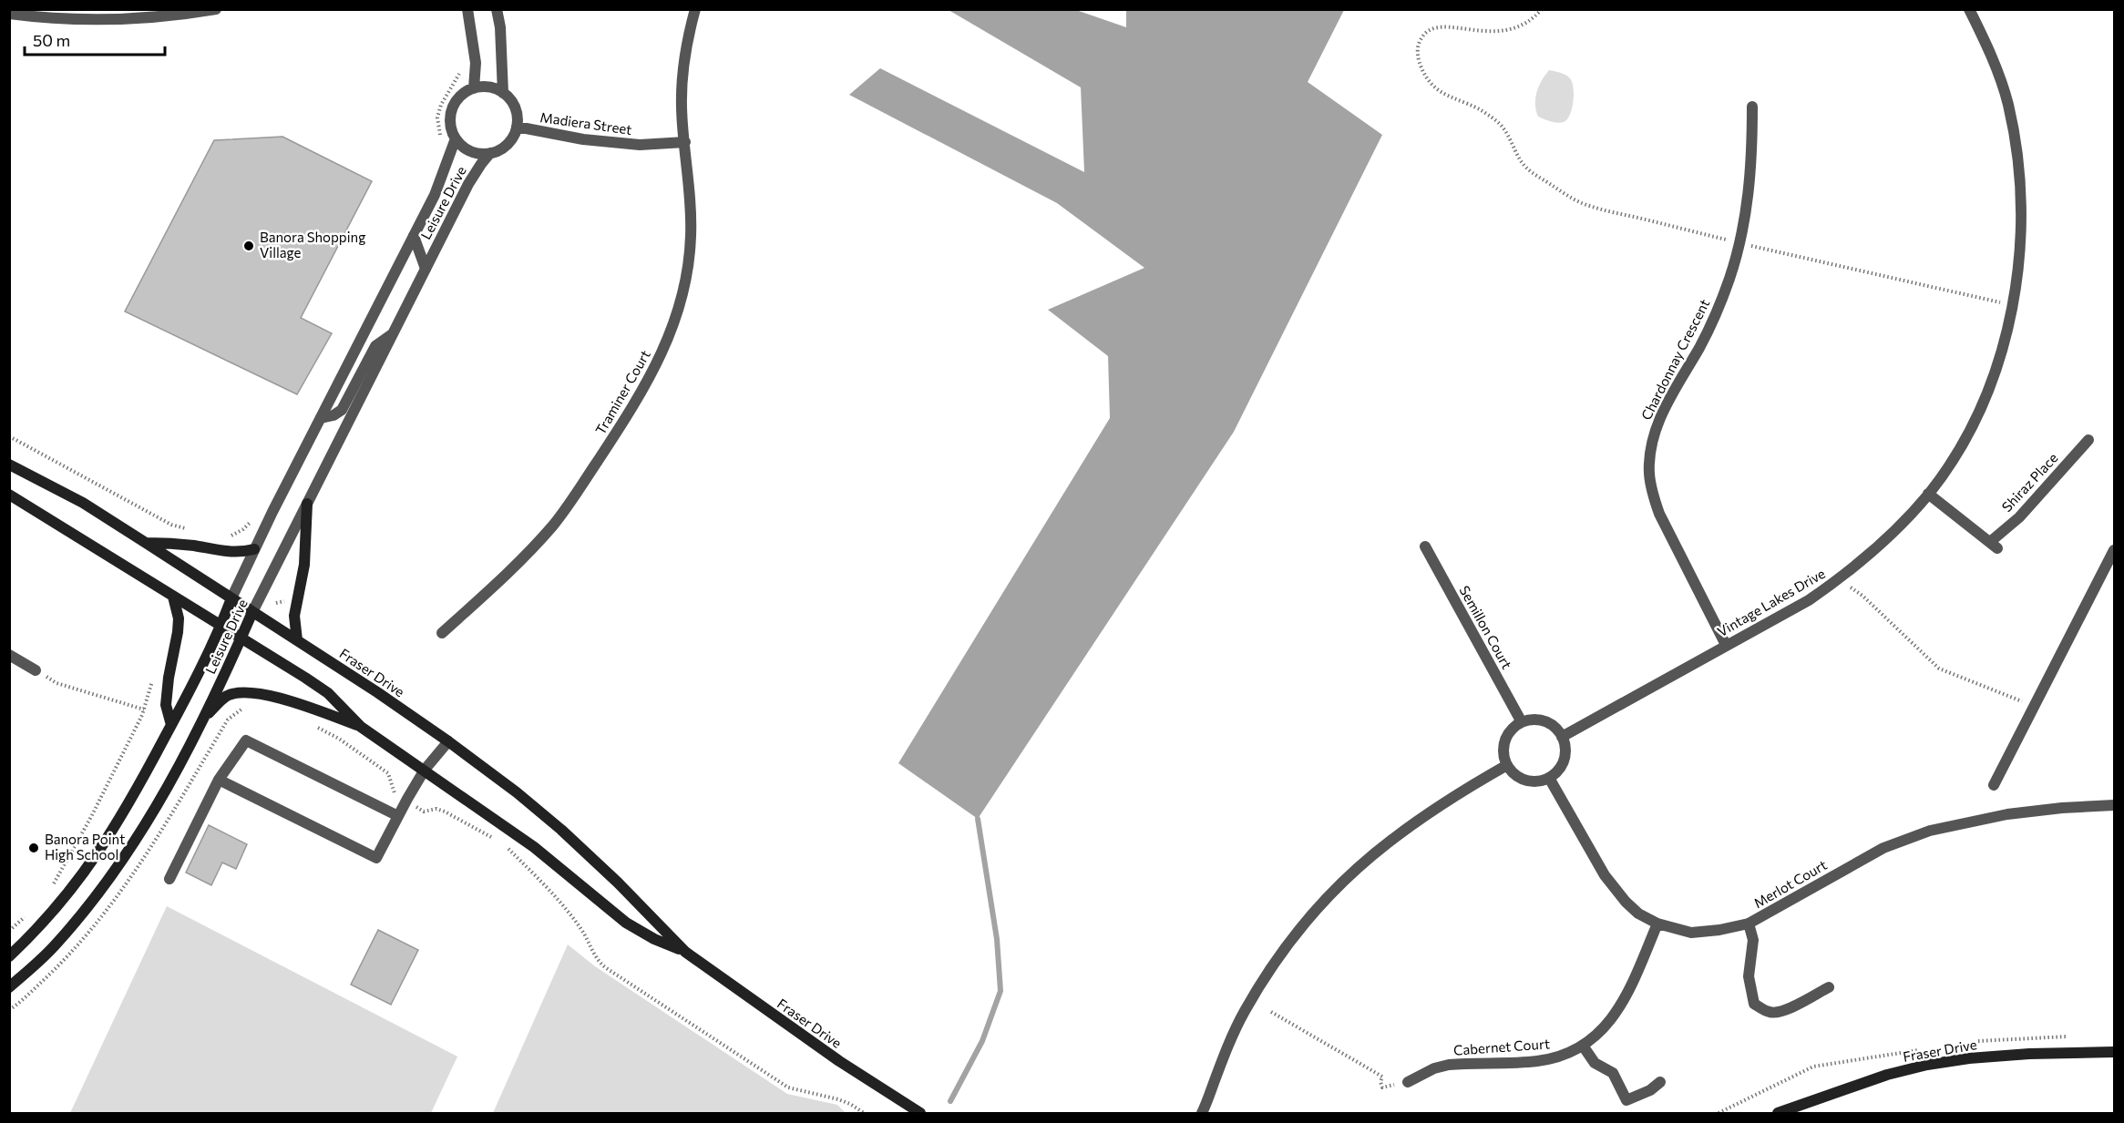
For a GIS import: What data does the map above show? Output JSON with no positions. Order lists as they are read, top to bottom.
{
  "streets": {
    "street": [
      "Madiera Street",
      "Leisure Drive",
      "Chardonnay Crescent",
      "Traminer Court",
      "Shiraz Place",
      "Vintage Lakes Drive",
      "Semillon Court",
      "Fraser Drive",
      "Merlot Court",
      "Cabernet Court"
    ]
  },
  "crossings": [
    ["Madiera Street", "Leisure Drive"],
    ["Madiera Street", "Traminer Court"],
    ["Leisure Drive", "Fraser Drive"],
    ["Chardonnay Crescent", "Vintage Lakes Drive"],
    ["Shiraz Place", "Vintage Lakes Drive"],
    ["Vintage Lakes Drive", "Semillon Court"],
    ["Vintage Lakes Drive", "Merlot Court"],
    ["Semillon Court", "Merlot Court"],
    ["Merlot Court", "Cabernet Court"]
  ],
  "places": ["Banora Shopping Village", "Banora Point High School"],
  "scale_bar": "50 m"
}
